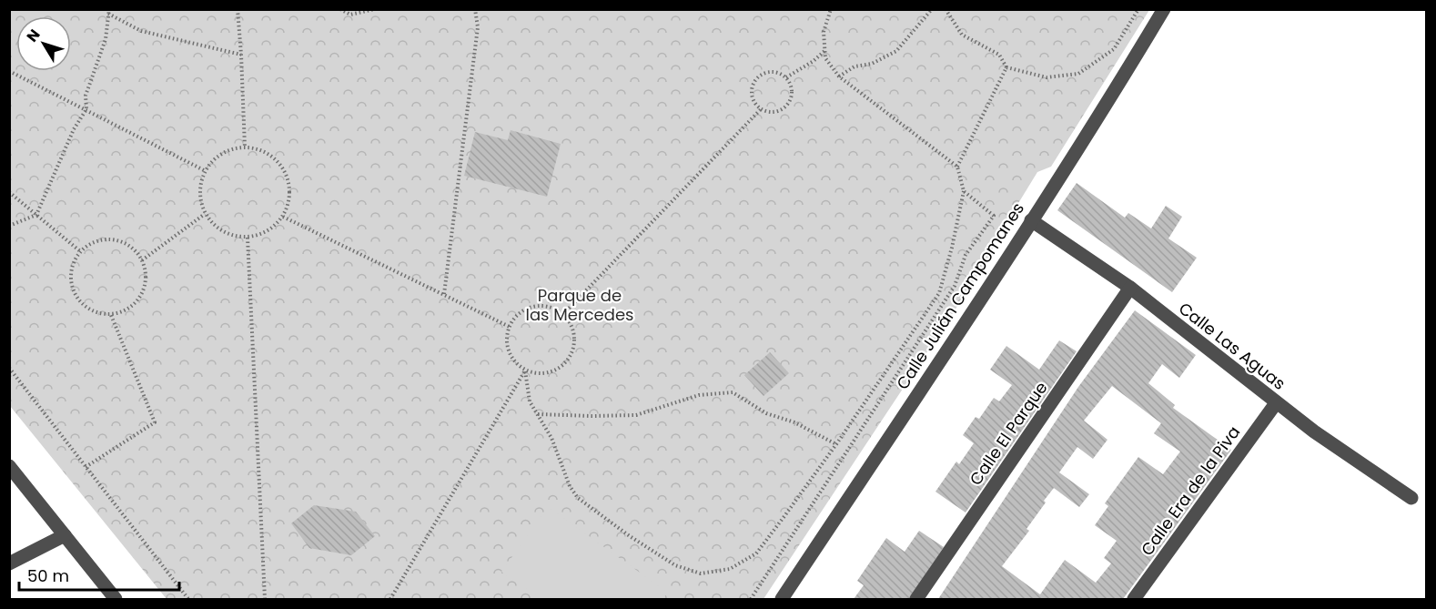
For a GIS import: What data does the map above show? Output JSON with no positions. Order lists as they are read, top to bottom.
{
  "streets": {
    "street": [
      "Calle Julián Campomanes",
      "Calle Las Aguas",
      "Calle El Parque",
      "Calle Era de la Piva"
    ]
  },
  "crossings": [
    ["Calle Julián Campomanes", "Calle Las Aguas"],
    ["Calle Las Aguas", "Calle El Parque"],
    ["Calle Las Aguas", "Calle Era de la Piva"]
  ],
  "parks": ["Parque de las Mercedes"],
  "scale_bar": "50 m",
  "north": "top left"
}
